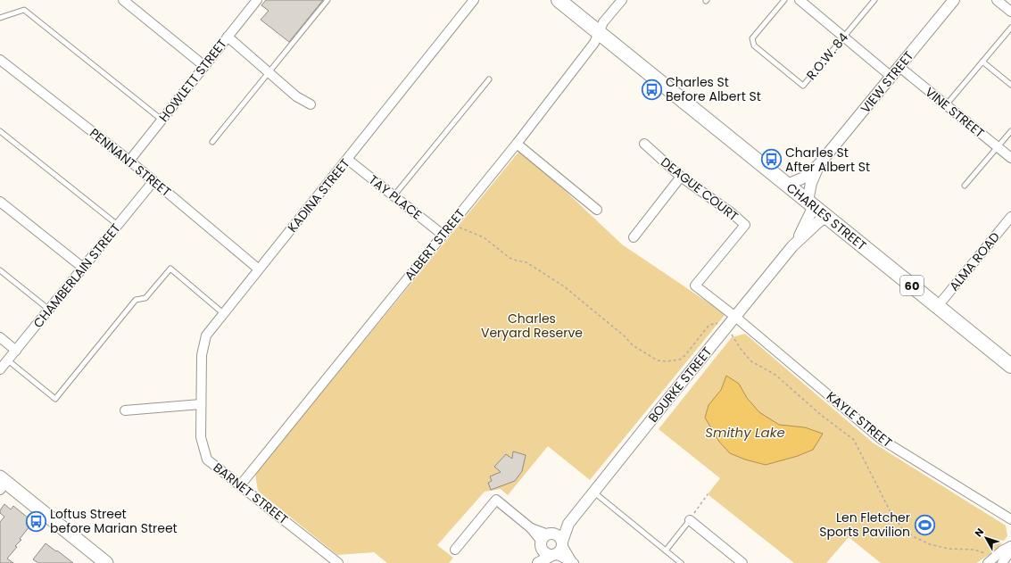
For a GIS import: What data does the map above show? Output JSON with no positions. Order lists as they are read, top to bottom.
{
  "streets": {
    "highway": ["CHARLES STREET", "60"],
    "street": [
      "HOWLETT STREET",
      "VIEW STREET",
      "VINE STREET",
      "PENNANT STREET",
      "DEAGUE COURT",
      "KADINA STREET",
      "TAY PLACE",
      "ALBERT STREET",
      "ALMA ROAD",
      "CHAMBERLAIN STREET",
      "BOURKE STREET",
      "KAYLE STREET",
      "BARNET STREET"
    ],
    "lane": ["R.O.W. 84"]
  },
  "crossings": [
    ["HOWLETT STREET", "PENNANT STREET"],
    ["VIEW STREET", "VINE STREET"],
    ["VIEW STREET", "CHARLES STREET"],
    ["VIEW STREET", "BOURKE STREET"],
    ["PENNANT STREET", "KADINA STREET"],
    ["PENNANT STREET", "CHAMBERLAIN STREET"],
    ["DEAGUE COURT", "KAYLE STREET"],
    ["KADINA STREET", "TAY PLACE"],
    ["KADINA STREET", "BARNET STREET"],
    ["TAY PLACE", "ALBERT STREET"],
    ["CHARLES STREET", "ALBERT STREET"],
    ["CHARLES STREET", "ALMA ROAD"],
    ["CHARLES STREET", "BOURKE STREET"],
    ["ALBERT STREET", "BARNET STREET"],
    ["BOURKE STREET", "KAYLE STREET"]
  ],
  "water": ["Smithy Lake"],
  "parks": ["Charles Veryard Reserve"],
  "places": {
    "bus stop": ["Charles St Before Albert St", "Charles St After Albert St", "Loftus Street before Marian Street"],
    "sports": ["Len Fletcher Sports Pavilion"]
  },
  "north": "top left"
}
